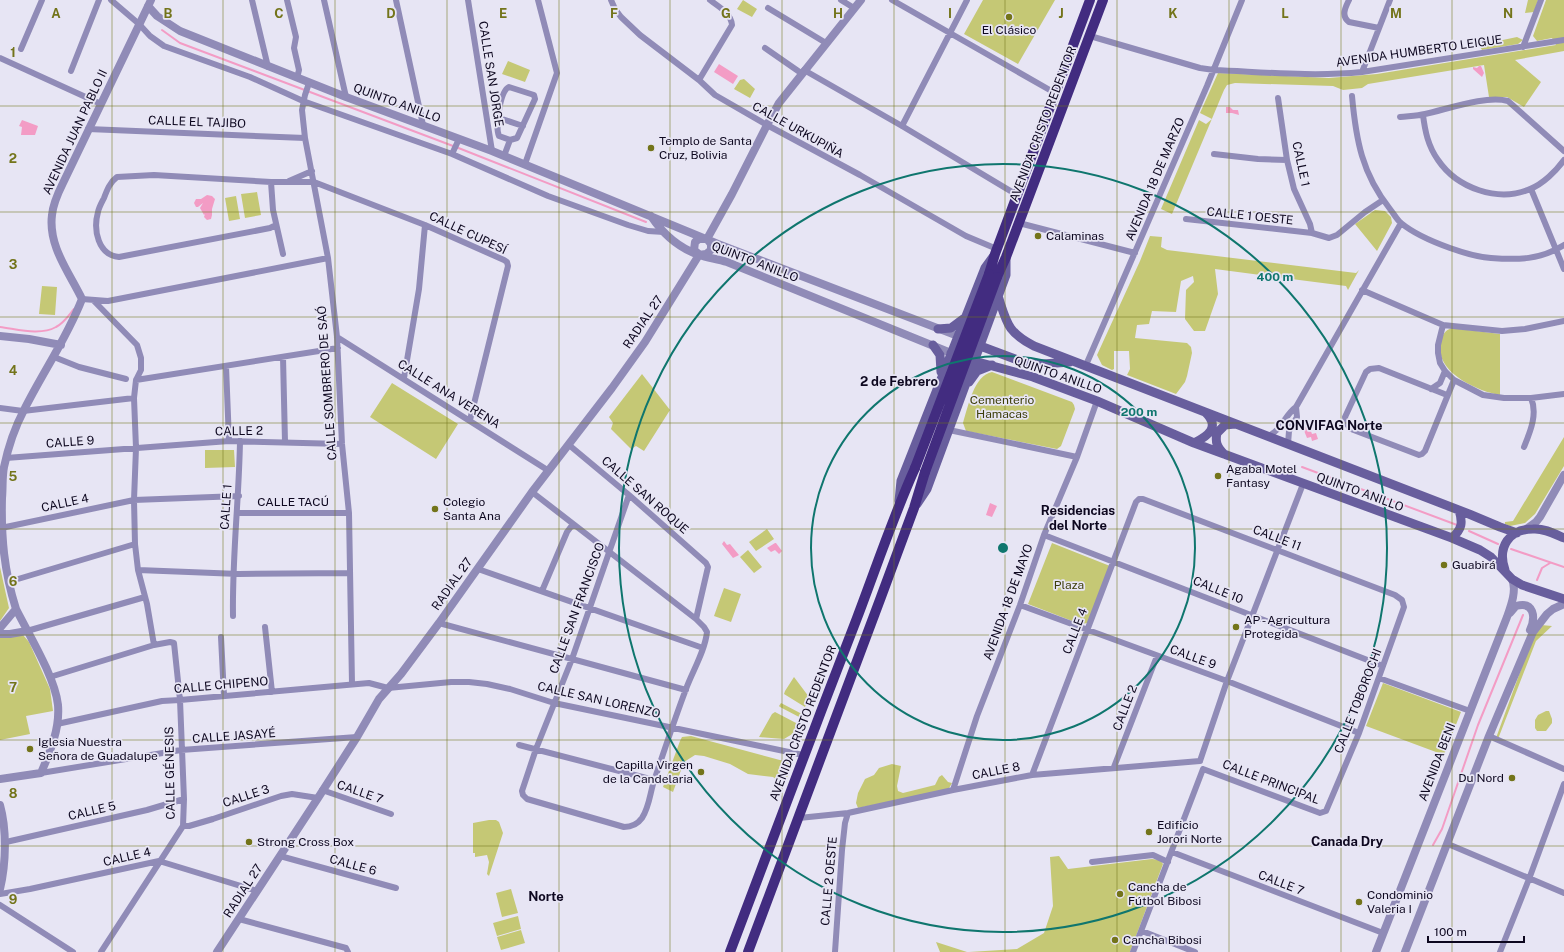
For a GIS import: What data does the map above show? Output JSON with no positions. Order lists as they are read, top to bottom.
{
  "streets": {
    "highway": ["AVENIDA CRISTO REDENTOR"],
    "main road": ["QUINTO ANILLO"],
    "street": [
      "AVENIDA HUMBERTO LEIGUE",
      "CALLE SAN JORGE",
      "CALLE EL TAJIBO",
      "CALLE URKUPIÑA",
      "AVENIDA JUAN PABLO II",
      "CALLE 1",
      "AVENIDA 18 DE MARZO",
      "CALLE 1 OESTE",
      "CALLE CUPESÍ",
      "RADIAL 27",
      "CALLE SOMBRERO DE SAÓ",
      "CALLE ANA VERENA",
      "CALLE 2",
      "CALLE 9",
      "CALLE SAN ROQUE",
      "CALLE TACÚ",
      "CALLE 4",
      "CALLE 11",
      "CALLE 10",
      "AVENIDA 18 DE MAYO",
      "CALLE SAN FRANCISCO",
      "CALLE CHIPENO",
      "CALLE SAN LORENZO",
      "CALLE TOBOROCHI",
      "CALLE JASAYÉ",
      "AVENIDA BENI",
      "CALLE 8",
      "CALLE GÉNESIS",
      "CALLE PRINCIPAL",
      "CALLE 7",
      "CALLE 3",
      "CALLE 5",
      "CALLE 6",
      "CALLE 2 OESTE"
    ]
  },
  "crossings": [
    ["AVENIDA HUMBERTO LEIGUE", "AVENIDA CRISTO REDENTOR"],
    ["AVENIDA HUMBERTO LEIGUE", "AVENIDA 18 DE MARZO"],
    ["CALLE SAN JORGE", "QUINTO ANILLO"],
    ["QUINTO ANILLO", "AVENIDA CRISTO REDENTOR"],
    ["QUINTO ANILLO", "AVENIDA JUAN PABLO II"],
    ["QUINTO ANILLO", "AVENIDA 18 DE MARZO"],
    ["QUINTO ANILLO", "RADIAL 27"],
    ["QUINTO ANILLO", "CALLE SOMBRERO DE SAÓ"],
    ["QUINTO ANILLO", "AVENIDA 18 DE MAYO"],
    ["QUINTO ANILLO", "AVENIDA BENI"],
    ["CALLE EL TAJIBO", "AVENIDA JUAN PABLO II"],
    ["CALLE EL TAJIBO", "CALLE SOMBRERO DE SAÓ"],
    ["AVENIDA CRISTO REDENTOR", "CALLE URKUPIÑA"],
    ["AVENIDA CRISTO REDENTOR", "CALLE SAN LORENZO"],
    ["AVENIDA CRISTO REDENTOR", "CALLE 8"],
    ["CALLE 1", "CALLE 1 OESTE"],
    ["CALLE 1", "CALLE 2"],
    ["CALLE 1", "CALLE TACÚ"],
    ["CALLE CUPESÍ", "CALLE SOMBRERO DE SAÓ"],
    ["CALLE CUPESÍ", "CALLE ANA VERENA"],
    ["RADIAL 27", "CALLE ANA VERENA"],
    ["RADIAL 27", "CALLE SAN ROQUE"],
    ["RADIAL 27", "CALLE 4"],
    ["RADIAL 27", "CALLE CHIPENO"],
    ["RADIAL 27", "CALLE SAN LORENZO"],
    ["RADIAL 27", "CALLE JASAYÉ"],
    ["RADIAL 27", "CALLE 7"],
    ["RADIAL 27", "CALLE 3"],
    ["RADIAL 27", "CALLE 6"],
    ["CALLE SOMBRERO DE SAÓ", "CALLE ANA VERENA"],
    ["CALLE SOMBRERO DE SAÓ", "CALLE 2"],
    ["CALLE SOMBRERO DE SAÓ", "CALLE TACÚ"],
    ["CALLE SOMBRERO DE SAÓ", "CALLE CHIPENO"],
    ["CALLE 2", "CALLE 9"],
    ["CALLE 2", "CALLE 8"],
    ["CALLE 9", "CALLE 4"],
    ["CALLE 9", "AVENIDA 18 DE MAYO"],
    ["CALLE 9", "CALLE TOBOROCHI"],
    ["CALLE SAN ROQUE", "CALLE SAN FRANCISCO"],
    ["CALLE 4", "CALLE 11"],
    ["CALLE 4", "CALLE 10"],
    ["CALLE 4", "CALLE 8"],
    ["CALLE 4", "CALLE GÉNESIS"],
    ["CALLE 11", "CALLE TOBOROCHI"],
    ["CALLE 10", "AVENIDA 18 DE MAYO"],
    ["CALLE 10", "CALLE TOBOROCHI"],
    ["AVENIDA 18 DE MAYO", "CALLE 8"],
    ["CALLE SAN FRANCISCO", "CALLE SAN LORENZO"],
    ["CALLE CHIPENO", "CALLE SAN LORENZO"],
    ["CALLE CHIPENO", "CALLE GÉNESIS"],
    ["CALLE TOBOROCHI", "CALLE PRINCIPAL"],
    ["CALLE JASAYÉ", "CALLE GÉNESIS"],
    ["AVENIDA BENI", "CALLE 7"],
    ["CALLE 8", "CALLE 2 OESTE"],
    ["CALLE GÉNESIS", "CALLE 3"],
    ["CALLE GÉNESIS", "CALLE 5"],
    ["CALLE 7", "CALLE 3"]
  ],
  "districts": [
    "2 de Febrero",
    "CONVIFAG Norte",
    "Residencias del Norte",
    "Canada Dry",
    "Norte"
  ],
  "parks": ["Cementerio Hamacas", "Plaza"],
  "places": [
    "El Clásico",
    "Templo de Santa Cruz, Bolivia",
    "Calaminas",
    "Agaba Motel Fantasy",
    "Colegio Santa Ana",
    "Guabirá",
    "AP - Agricultura Protegida",
    "Iglesia Nuestra Señora de Guadalupe",
    "Capilla Virgen de la Candelaria",
    "Du Nord",
    "Edificio Jorori Norte",
    "Strong Cross Box",
    "Cancha de Fútbol Bibosi",
    "Condominio Valeria I",
    "Cancha Bibosi"
  ],
  "scale_bar": "100 m",
  "grid": {
    "columns": [
      "A",
      "B",
      "C",
      "D",
      "E",
      "F",
      "G",
      "H",
      "I",
      "J",
      "K",
      "L",
      "M",
      "N"
    ],
    "rows": [
      "1",
      "2",
      "3",
      "4",
      "5",
      "6",
      "7",
      "8",
      "9"
    ]
  },
  "rings": ["400 m", "200 m"]
}
